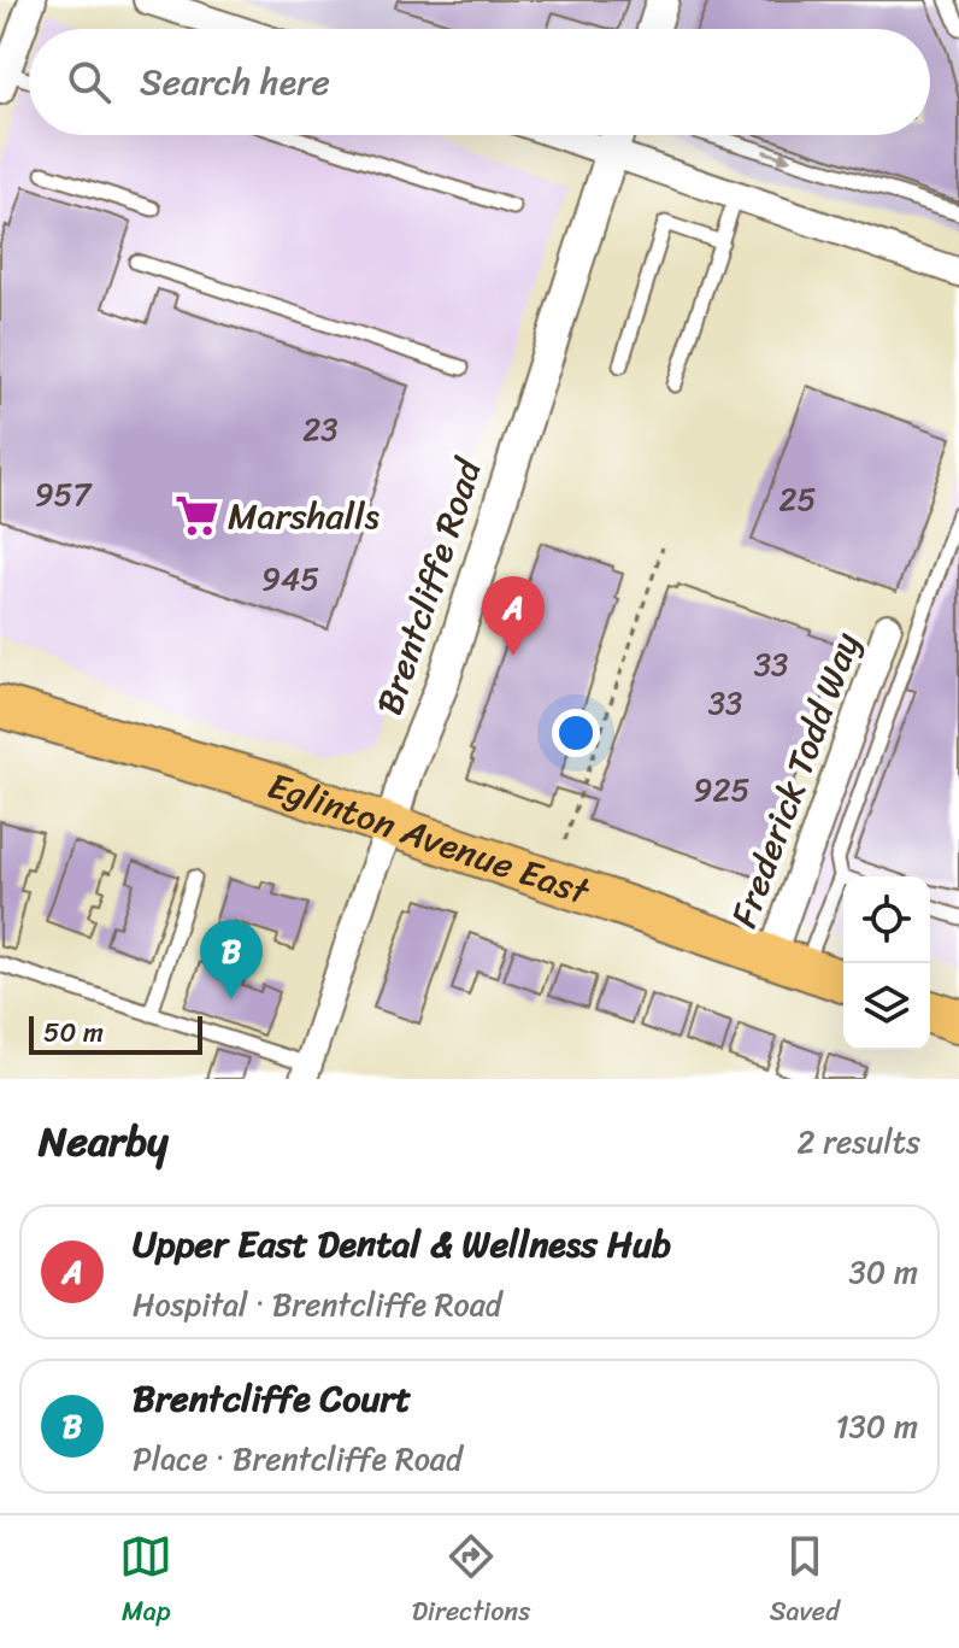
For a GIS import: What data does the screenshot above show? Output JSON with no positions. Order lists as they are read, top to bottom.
{
  "streets": {
    "main road": ["Eglinton Avenue East"],
    "street": ["Brentcliffe Road", "Frederick Todd Way"]
  },
  "crossings": [
    ["Brentcliffe Road", "Eglinton Avenue East"],
    ["Frederick Todd Way", "Eglinton Avenue East"]
  ],
  "places": {
    "supermarket": ["Marshalls"]
  },
  "house_numbers": [
    "23",
    "957",
    "25",
    "945",
    "33",
    "33",
    "925"
  ],
  "scale_bar": "50 m",
  "page": {
    "search": "Search here",
    "pins": ["A", "B"],
    "scale": "50 m",
    "heading": ["Nearby", "2 results"],
    "list": [
      {
        "mark": "A",
        "name": "Upper East Dental & Wellness Hub",
        "note": "Hospital · Brentcliffe Road",
        "value": "30 m"
      },
      {
        "mark": "B",
        "name": "Brentcliffe Court",
        "note": "Place · Brentcliffe Road",
        "value": "130 m"
      }
    ],
    "nav": ["Map", "Directions", "Saved"]
  }
}
